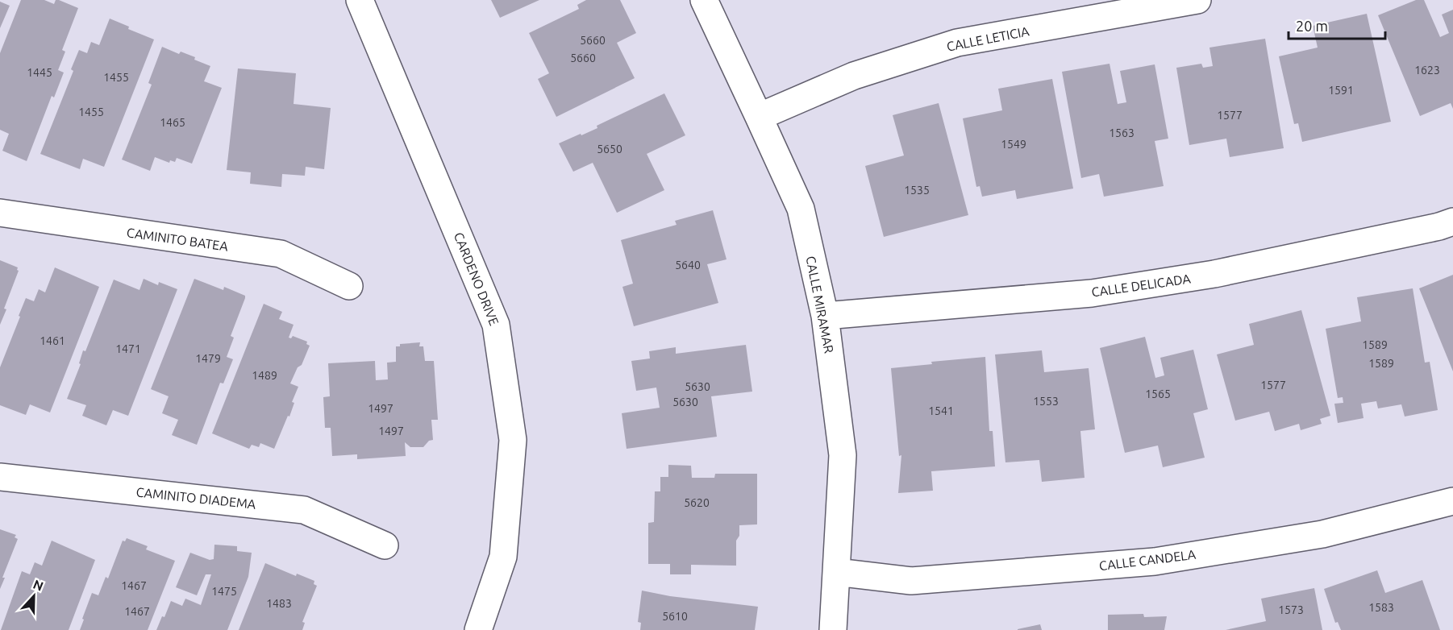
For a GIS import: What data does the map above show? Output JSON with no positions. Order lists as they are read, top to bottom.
{
  "streets": {
    "street": [
      "CALLE LETICIA",
      "CAMINITO BATEA",
      "CARDENO DRIVE",
      "CALLE DELICADA",
      "CALLE MIRAMAR",
      "CAMINITO DIADEMA",
      "CALLE CANDELA"
    ]
  },
  "crossings": [
    ["CALLE LETICIA", "CALLE MIRAMAR"],
    ["CALLE DELICADA", "CALLE MIRAMAR"],
    ["CALLE MIRAMAR", "CALLE CANDELA"]
  ],
  "house_numbers": [
    "5660",
    "5660",
    "1623",
    "1445",
    "1455",
    "1591",
    "1455",
    "1577",
    "1465",
    "1563",
    "1549",
    "5650",
    "1535",
    "5640",
    "1461",
    "1589",
    "1471",
    "1479",
    "1589",
    "1489",
    "1577",
    "5630",
    "1565",
    "1553",
    "5630",
    "1497",
    "1541",
    "1497",
    "5620",
    "1467",
    "1475",
    "1483",
    "1583",
    "1573",
    "1467",
    "5610"
  ],
  "scale_bar": "20 m",
  "north": "top"
}
